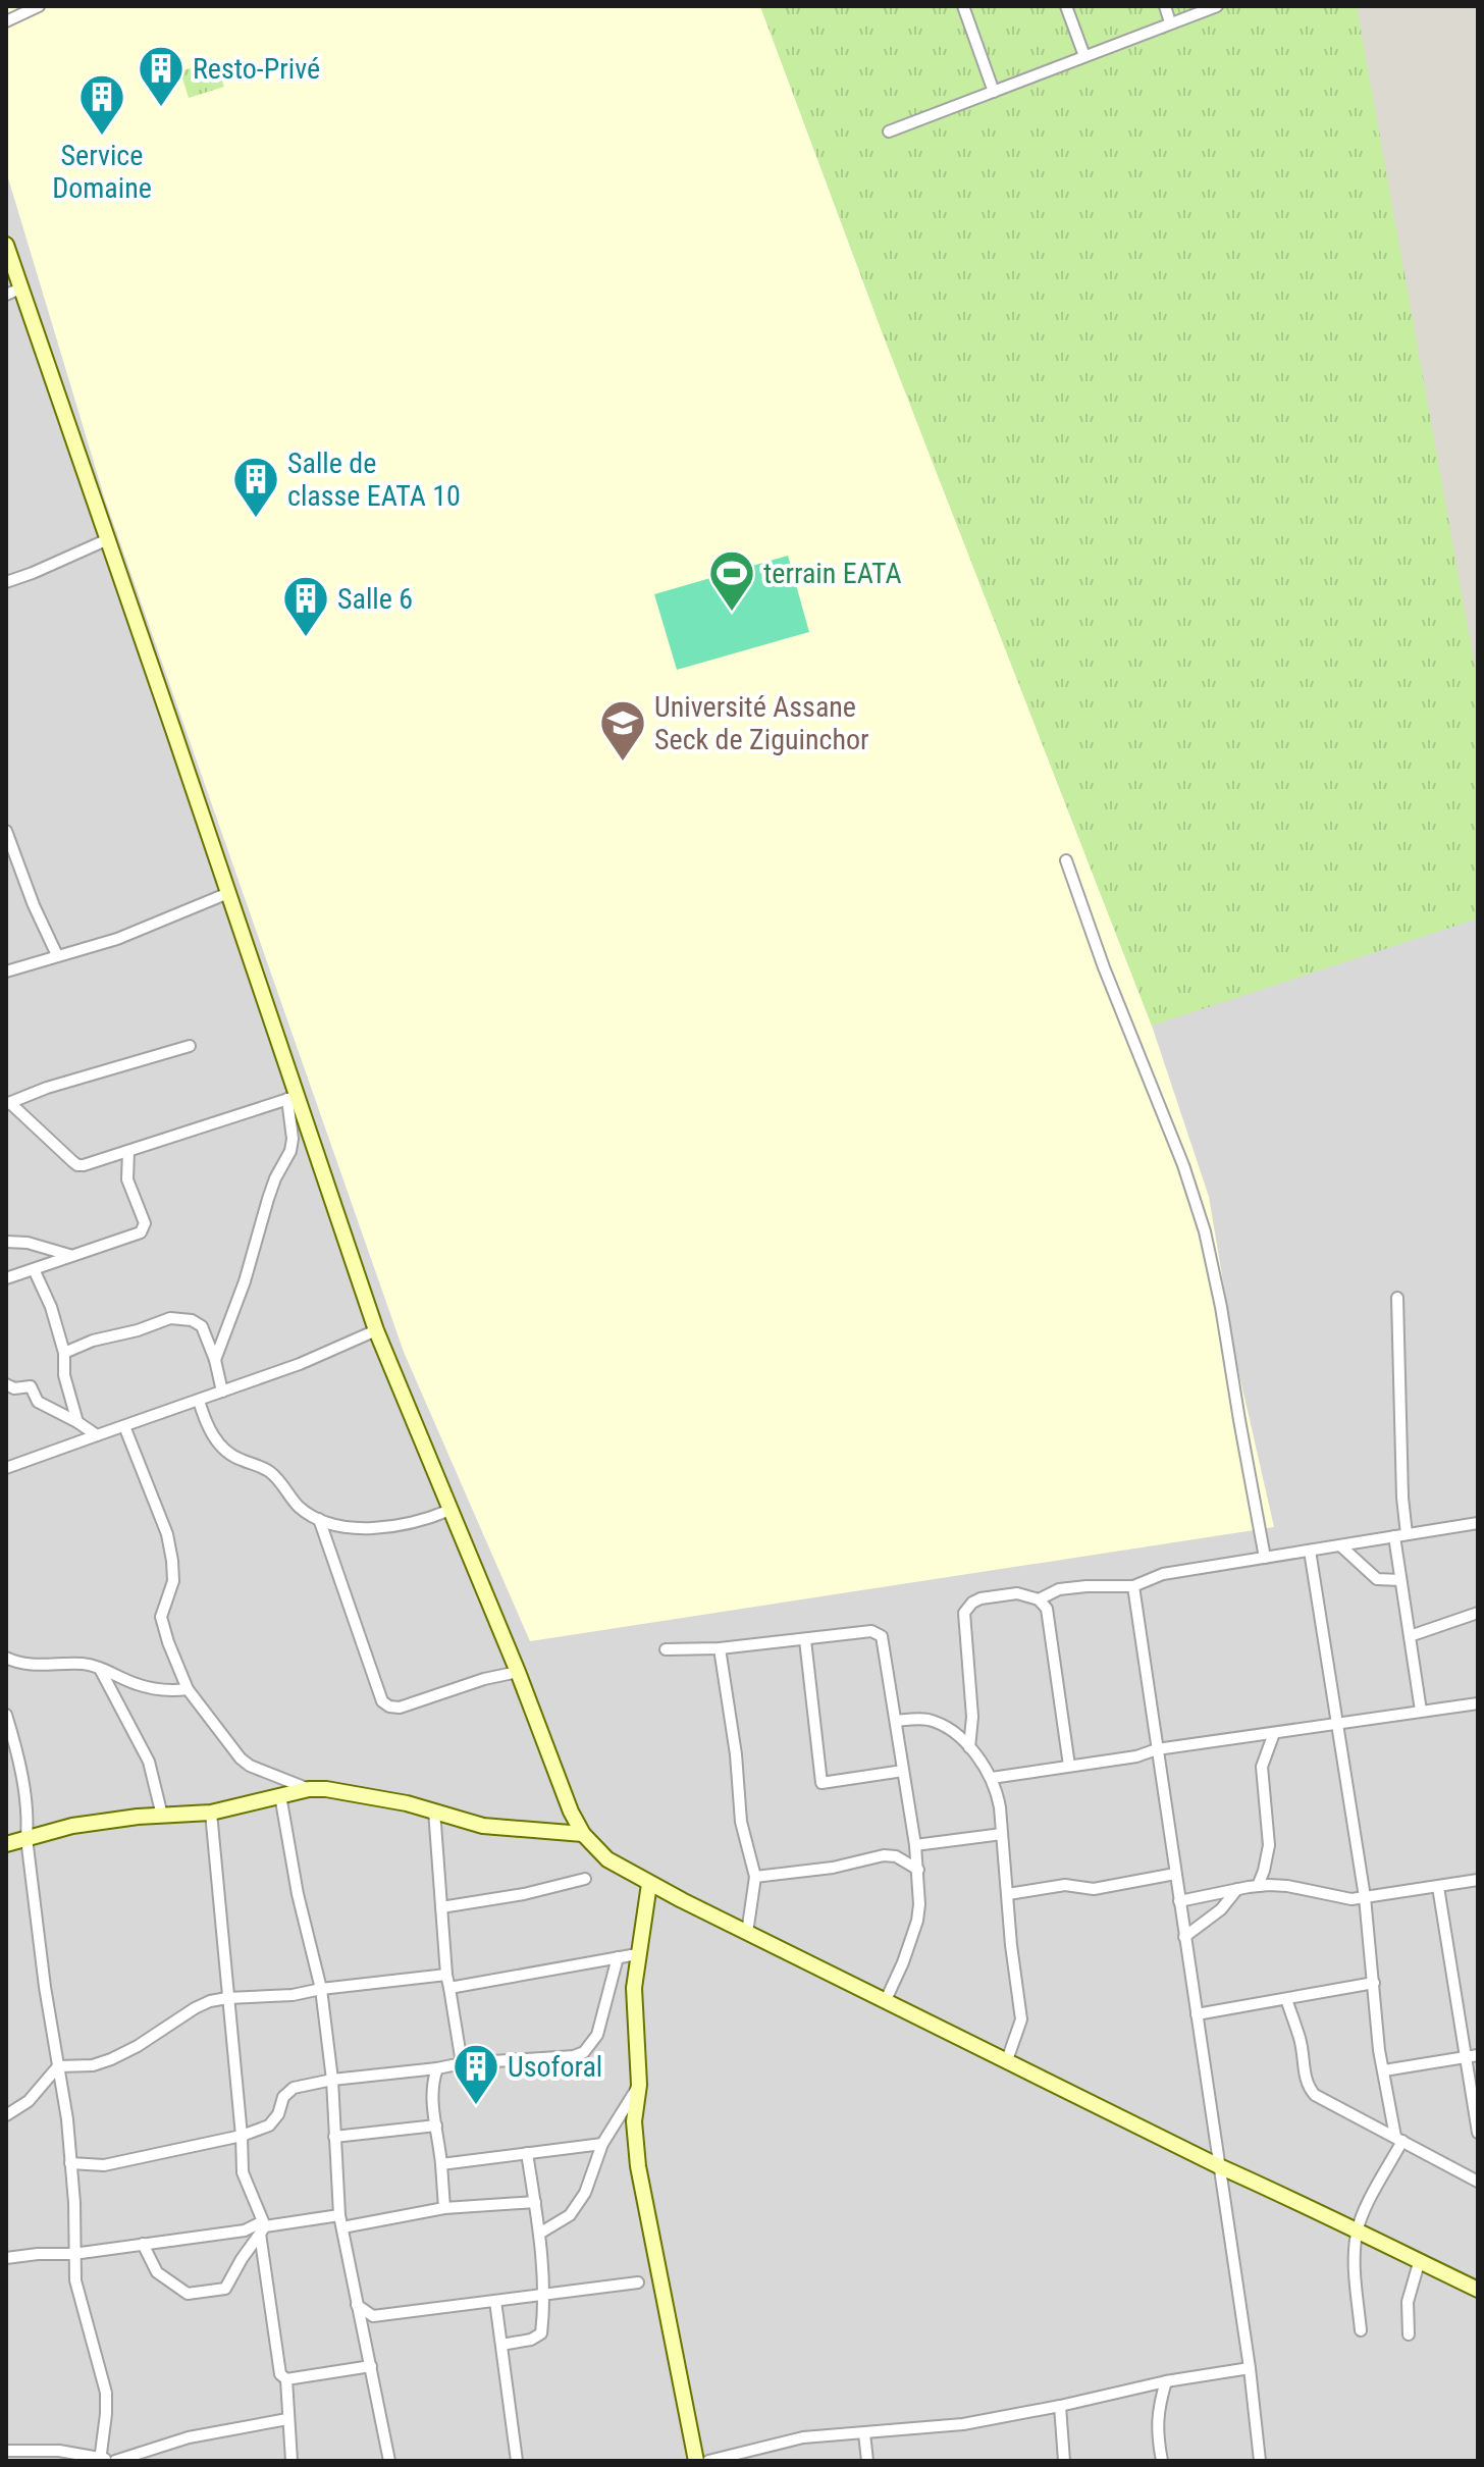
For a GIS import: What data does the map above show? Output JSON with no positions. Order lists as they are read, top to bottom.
{
  "places": {
    "building": [
      "Resto-Privé",
      "Service Domaine",
      "Salle de classe EATA 10",
      "Salle 6",
      "Usoforal"
    ],
    "sports": ["terrain EATA"],
    "school or university": ["Université Assane Seck de Ziguinchor"]
  }
}
